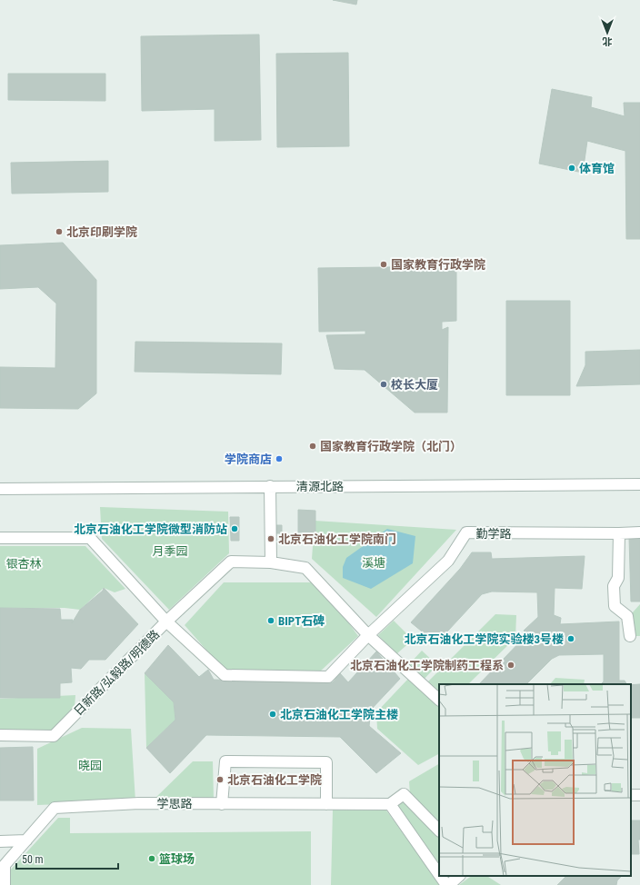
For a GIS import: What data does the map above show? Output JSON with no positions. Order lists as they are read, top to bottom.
{
  "streets": {
    "street": [
      "清源北路",
      "勤学路",
      "日新路/弘毅路/明德路",
      "学思路"
    ]
  },
  "parks": [
    "月季园",
    "溪塘",
    "银杏林",
    "晓园"
  ],
  "places": [
    "体育馆",
    "北京印刷学院",
    "国家教育行政学院",
    "校长大厦",
    "国家教育行政学院（北门）",
    "学院商店",
    "北京石油化工学院微型消防站",
    "北京石油化工学院南门",
    "BIPT石碑",
    "北京石油化工学院实验楼3号楼",
    "北京石油化工学院制药工程系",
    "北京石油化工学院主楼",
    "北京石油化工学院",
    "篮球场"
  ],
  "scale_bar": "50 m",
  "north": "bottom"
}
